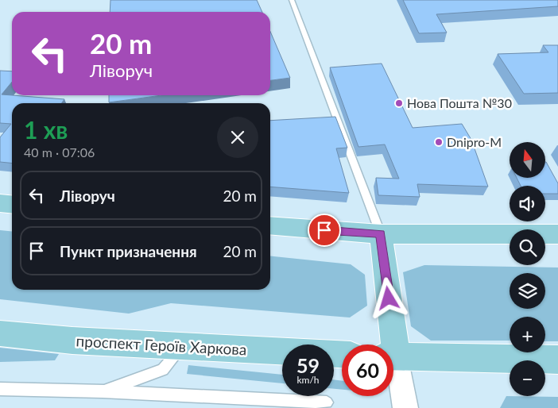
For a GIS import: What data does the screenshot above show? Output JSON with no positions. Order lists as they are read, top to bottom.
{
  "streets": {
    "main road": ["проспект Героїв Харкова"]
  },
  "places": ["Нова Пошта №30", "Dnipro-M"],
  "north": "top",
  "page": {
    "turn": ["20 m", "Ліворуч"],
    "heading": ["1 хв", "40 m · 07:06"],
    "map_buttons": ["+", "−"],
    "list": [
      {
        "name": "Ліворуч",
        "value": "20 m"
      },
      {
        "name": "Пункт призначення",
        "value": "20 m"
      }
    ],
    "speed": "59 km/h",
    "limit": "60"
  }
}
